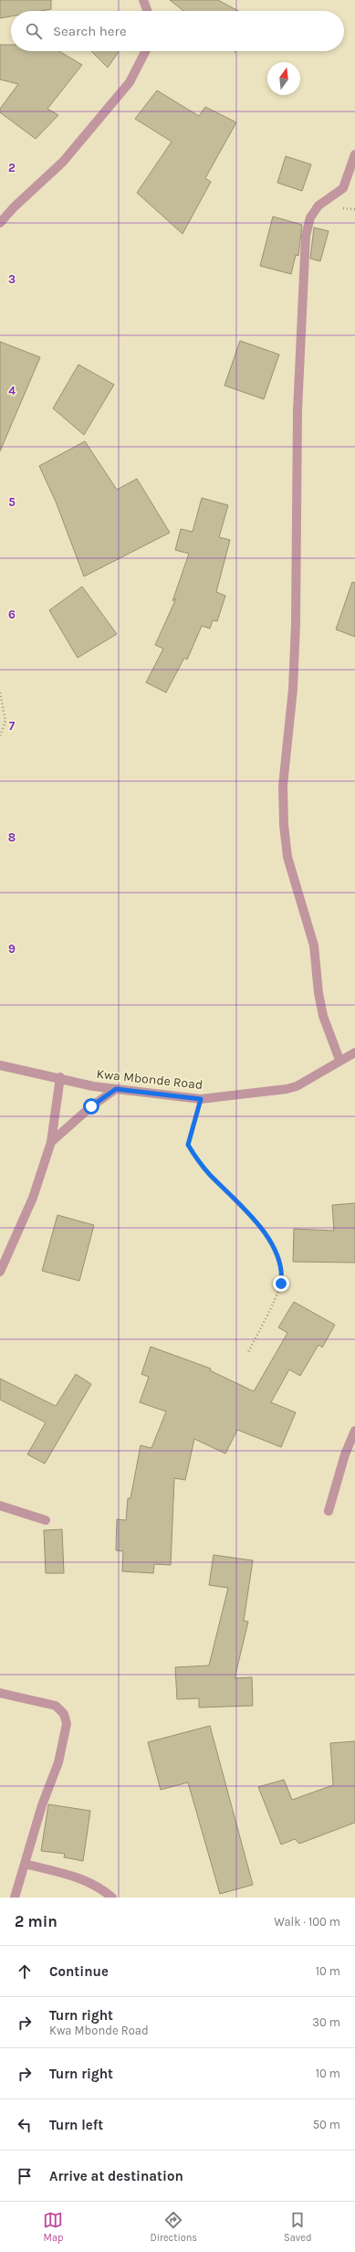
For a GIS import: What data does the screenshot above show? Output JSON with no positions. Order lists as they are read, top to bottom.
{
  "streets": {
    "street": ["Kwa Mbonde Road"]
  },
  "north": "top",
  "page": {
    "search": "Search here",
    "heading": ["2 min", "Walk · 100 m"],
    "list": [
      ["Continue", "10 m"],
      ["Turn right", "Kwa Mbonde Road", "30 m"],
      ["Turn right", "10 m"],
      ["Turn left", "50 m"],
      "Arrive at destination"
    ],
    "nav": ["Map", "Directions", "Saved"]
  },
  "grid": {
    "rows": [
      "2",
      "3",
      "4",
      "5",
      "6",
      "7",
      "8",
      "9"
    ]
  }
}
